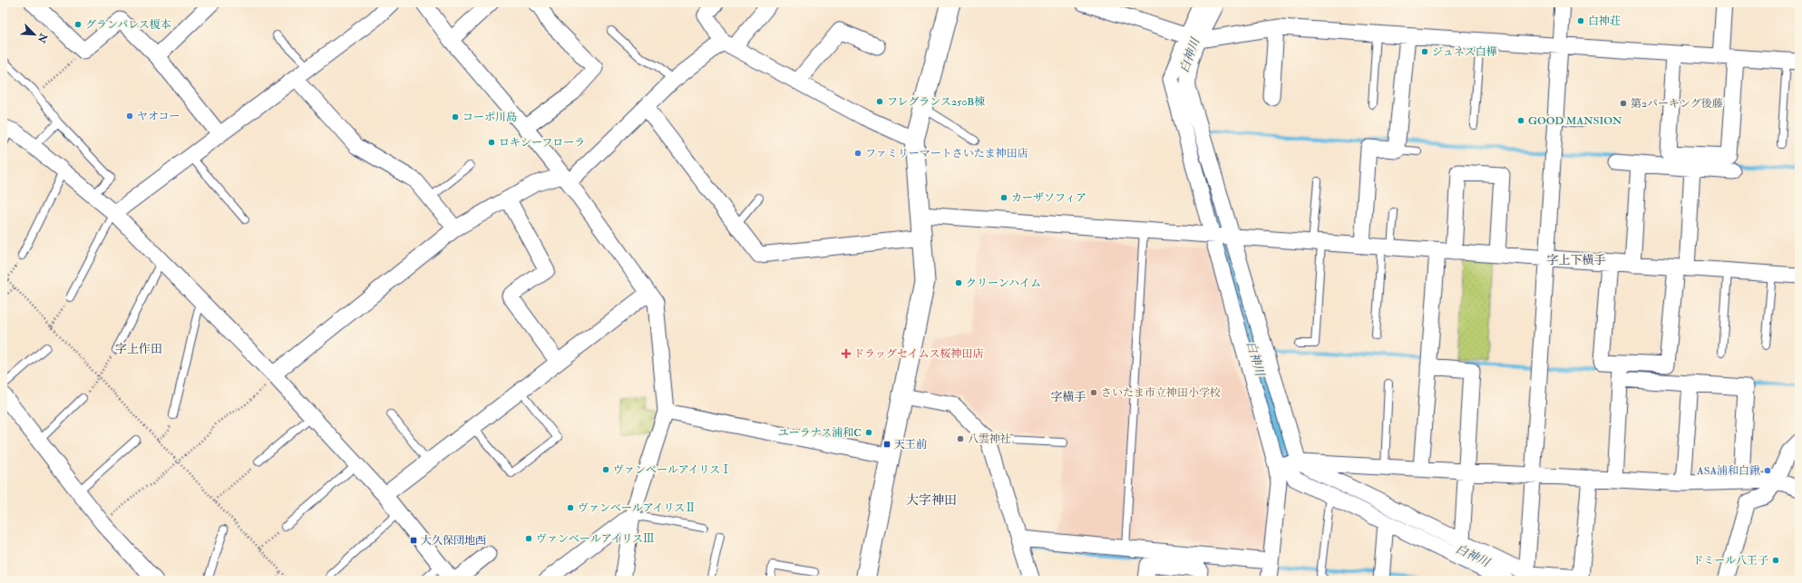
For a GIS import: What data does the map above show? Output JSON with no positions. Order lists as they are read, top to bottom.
{
  "districts": [
    "字上下横手",
    "字上作田",
    "字横手",
    "大字神田"
  ],
  "water": ["白神川"],
  "places": {
    "other": [
      "白神荘",
      "グランパレス榎本",
      "ジュネス白樺",
      "フレグランス250B棟",
      "第2パーキング後藤",
      "ヤオコー",
      "コーポ川島",
      "GOOD MANSION",
      "ロキシーフローラ",
      "ファミリーマートさいたま神田店",
      "カーザソフィア",
      "クリーンハイム",
      "さいたま市立神田小学校",
      "ユーラナス浦和C",
      "八雲神社",
      "ヴァンベールアイリスⅠ",
      "ASA浦和白鍬",
      "ヴァンベールアイリスⅡ",
      "ヴァンベールアイリスⅢ",
      "ドミール八王子"
    ],
    "health": ["ドラッグセイムス桜神田店"],
    "transit": ["天王前", "大久保団地西"]
  },
  "north": "bottom right"
}
